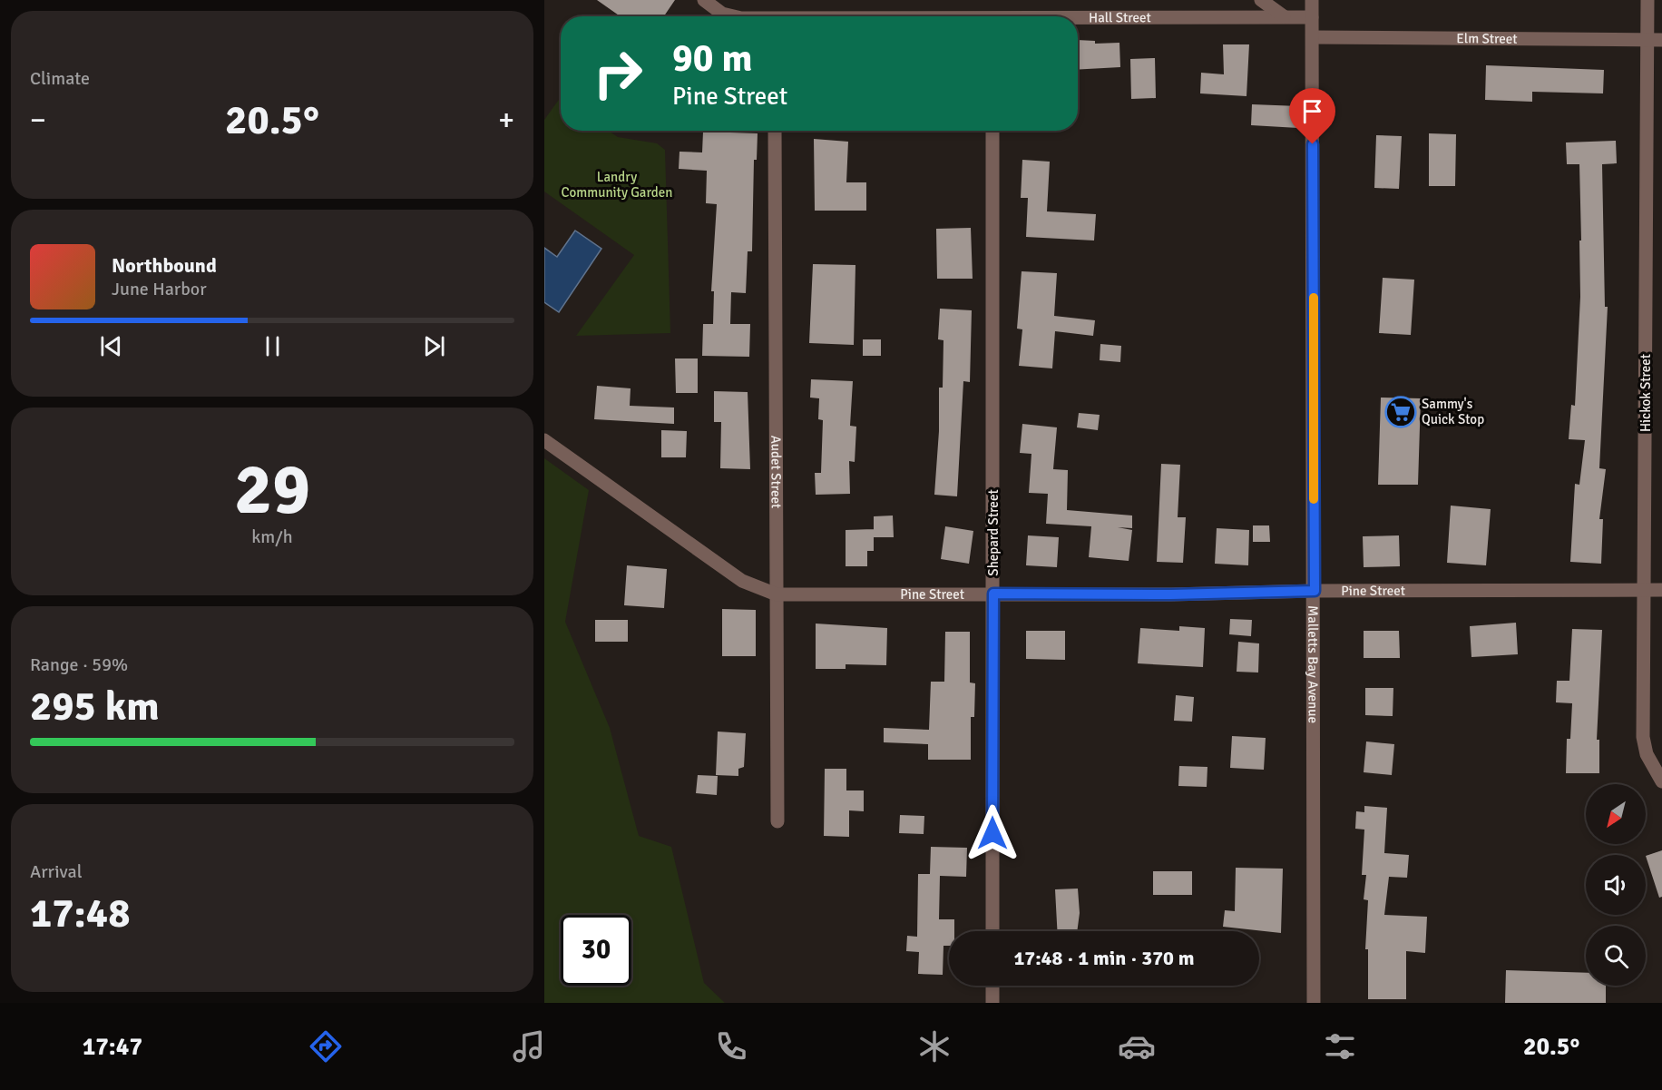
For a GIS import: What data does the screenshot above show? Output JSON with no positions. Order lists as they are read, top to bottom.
{
  "streets": {
    "street": [
      "Hall Street",
      "Elm Street",
      "Hickok Street",
      "Audet Street",
      "Shepard Street",
      "Pine Street",
      "Malletts Bay Avenue"
    ]
  },
  "crossings": [
    ["Hall Street", "Malletts Bay Avenue"],
    ["Elm Street", "Hickok Street"],
    ["Elm Street", "Malletts Bay Avenue"],
    ["Hickok Street", "Pine Street"],
    ["Audet Street", "Pine Street"],
    ["Shepard Street", "Pine Street"],
    ["Pine Street", "Malletts Bay Avenue"]
  ],
  "parks": ["Landry Community Garden"],
  "places": {
    "supermarket": ["Sammy's Quick Stop"]
  },
  "north": "bottom left",
  "page": {
    "tile": [
      "Climate",
      ["29", "km/h"],
      ["Range · 59%", "295 km"],
      ["Arrival", "17:48"]
    ],
    "turn": ["90 m", "Pine Street"],
    "heat": ["−", "20.5°", "+"],
    "song": ["Northbound", "June Harbor"],
    "limit": "30",
    "trip": "17:48 · 1 min · 370 m",
    "tabs": ["17:47", "20.5°"]
  }
}
